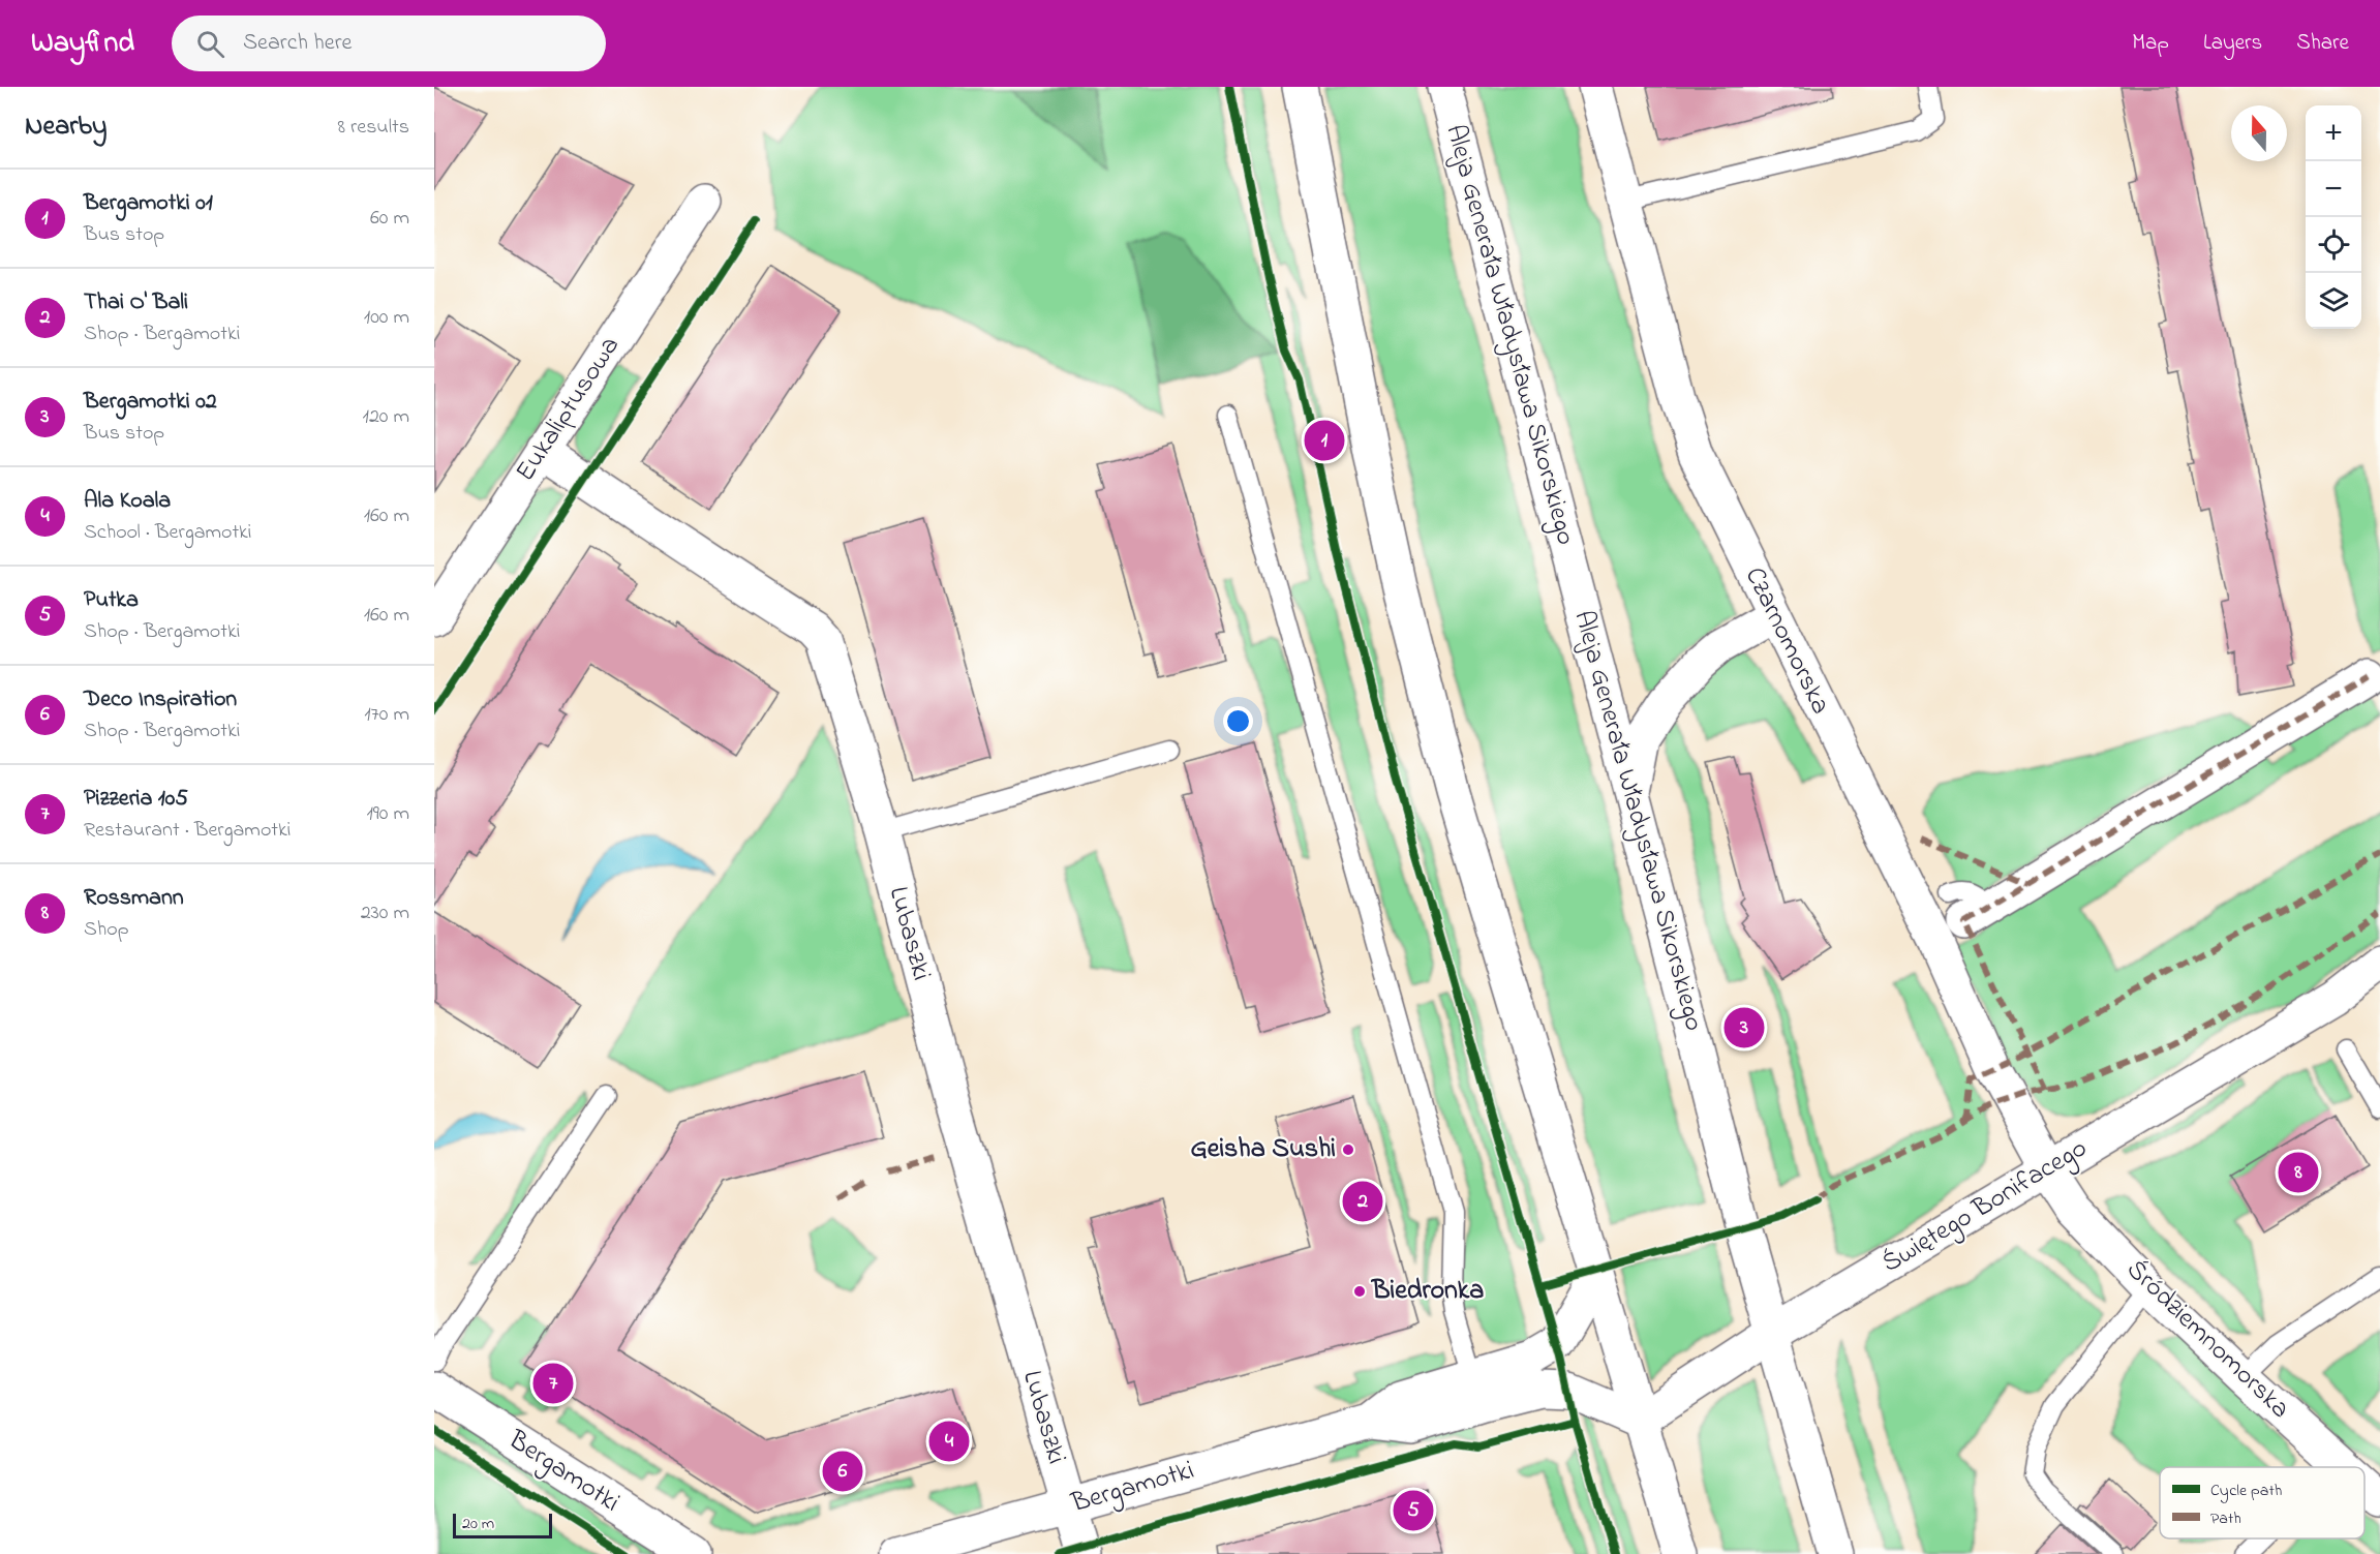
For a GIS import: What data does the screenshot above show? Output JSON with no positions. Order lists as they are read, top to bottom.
{
  "streets": {
    "street": [
      "Aleja Generała Władysława Sikorskiego",
      "Eukaliptusowa",
      "Czarnomorska",
      "Lubaszki",
      "Świętego Bonifacego",
      "Śródziemnomorska",
      "Bergamotki"
    ]
  },
  "crossings": [
    ["Aleja Generała Władysława Sikorskiego", "Świętego Bonifacego"],
    ["Eukaliptusowa", "Lubaszki"],
    ["Czarnomorska", "Świętego Bonifacego"],
    ["Czarnomorska", "Śródziemnomorska"],
    ["Lubaszki", "Bergamotki"],
    ["Świętego Bonifacego", "Śródziemnomorska"],
    ["Świętego Bonifacego", "Bergamotki"]
  ],
  "places": ["Geisha Sushi", "Biedronka"],
  "legend": ["Cycle path", "Path"],
  "scale_bar": "20 m",
  "north": "top",
  "page": {
    "header": "Wayfind",
    "search": "Search here",
    "nav": ["Map", "Layers", "Share"],
    "heading": ["Nearby", "8 results"],
    "map_buttons": ["+", "−"],
    "list": [
      {
        "mark": "1",
        "name": "Bergamotki 01",
        "note": "Bus stop",
        "value": "60 m"
      },
      {
        "mark": "2",
        "name": "Thai O' Bali",
        "note": "Shop · Bergamotki",
        "value": "100 m"
      },
      {
        "mark": "3",
        "name": "Bergamotki 02",
        "note": "Bus stop",
        "value": "120 m"
      },
      {
        "mark": "4",
        "name": "Ala Koala",
        "note": "School · Bergamotki",
        "value": "160 m"
      },
      {
        "mark": "5",
        "name": "Putka",
        "note": "Shop · Bergamotki",
        "value": "160 m"
      },
      {
        "mark": "6",
        "name": "Deco Inspiration",
        "note": "Shop · Bergamotki",
        "value": "170 m"
      },
      {
        "mark": "7",
        "name": "Pizzeria 105",
        "note": "Restaurant · Bergamotki",
        "value": "190 m"
      },
      {
        "mark": "8",
        "name": "Rossmann",
        "note": "Shop",
        "value": "230 m"
      }
    ],
    "pins": [
      "1",
      "3",
      "8",
      "2",
      "7",
      "4",
      "6",
      "5"
    ],
    "scale": "20 m"
  }
}
